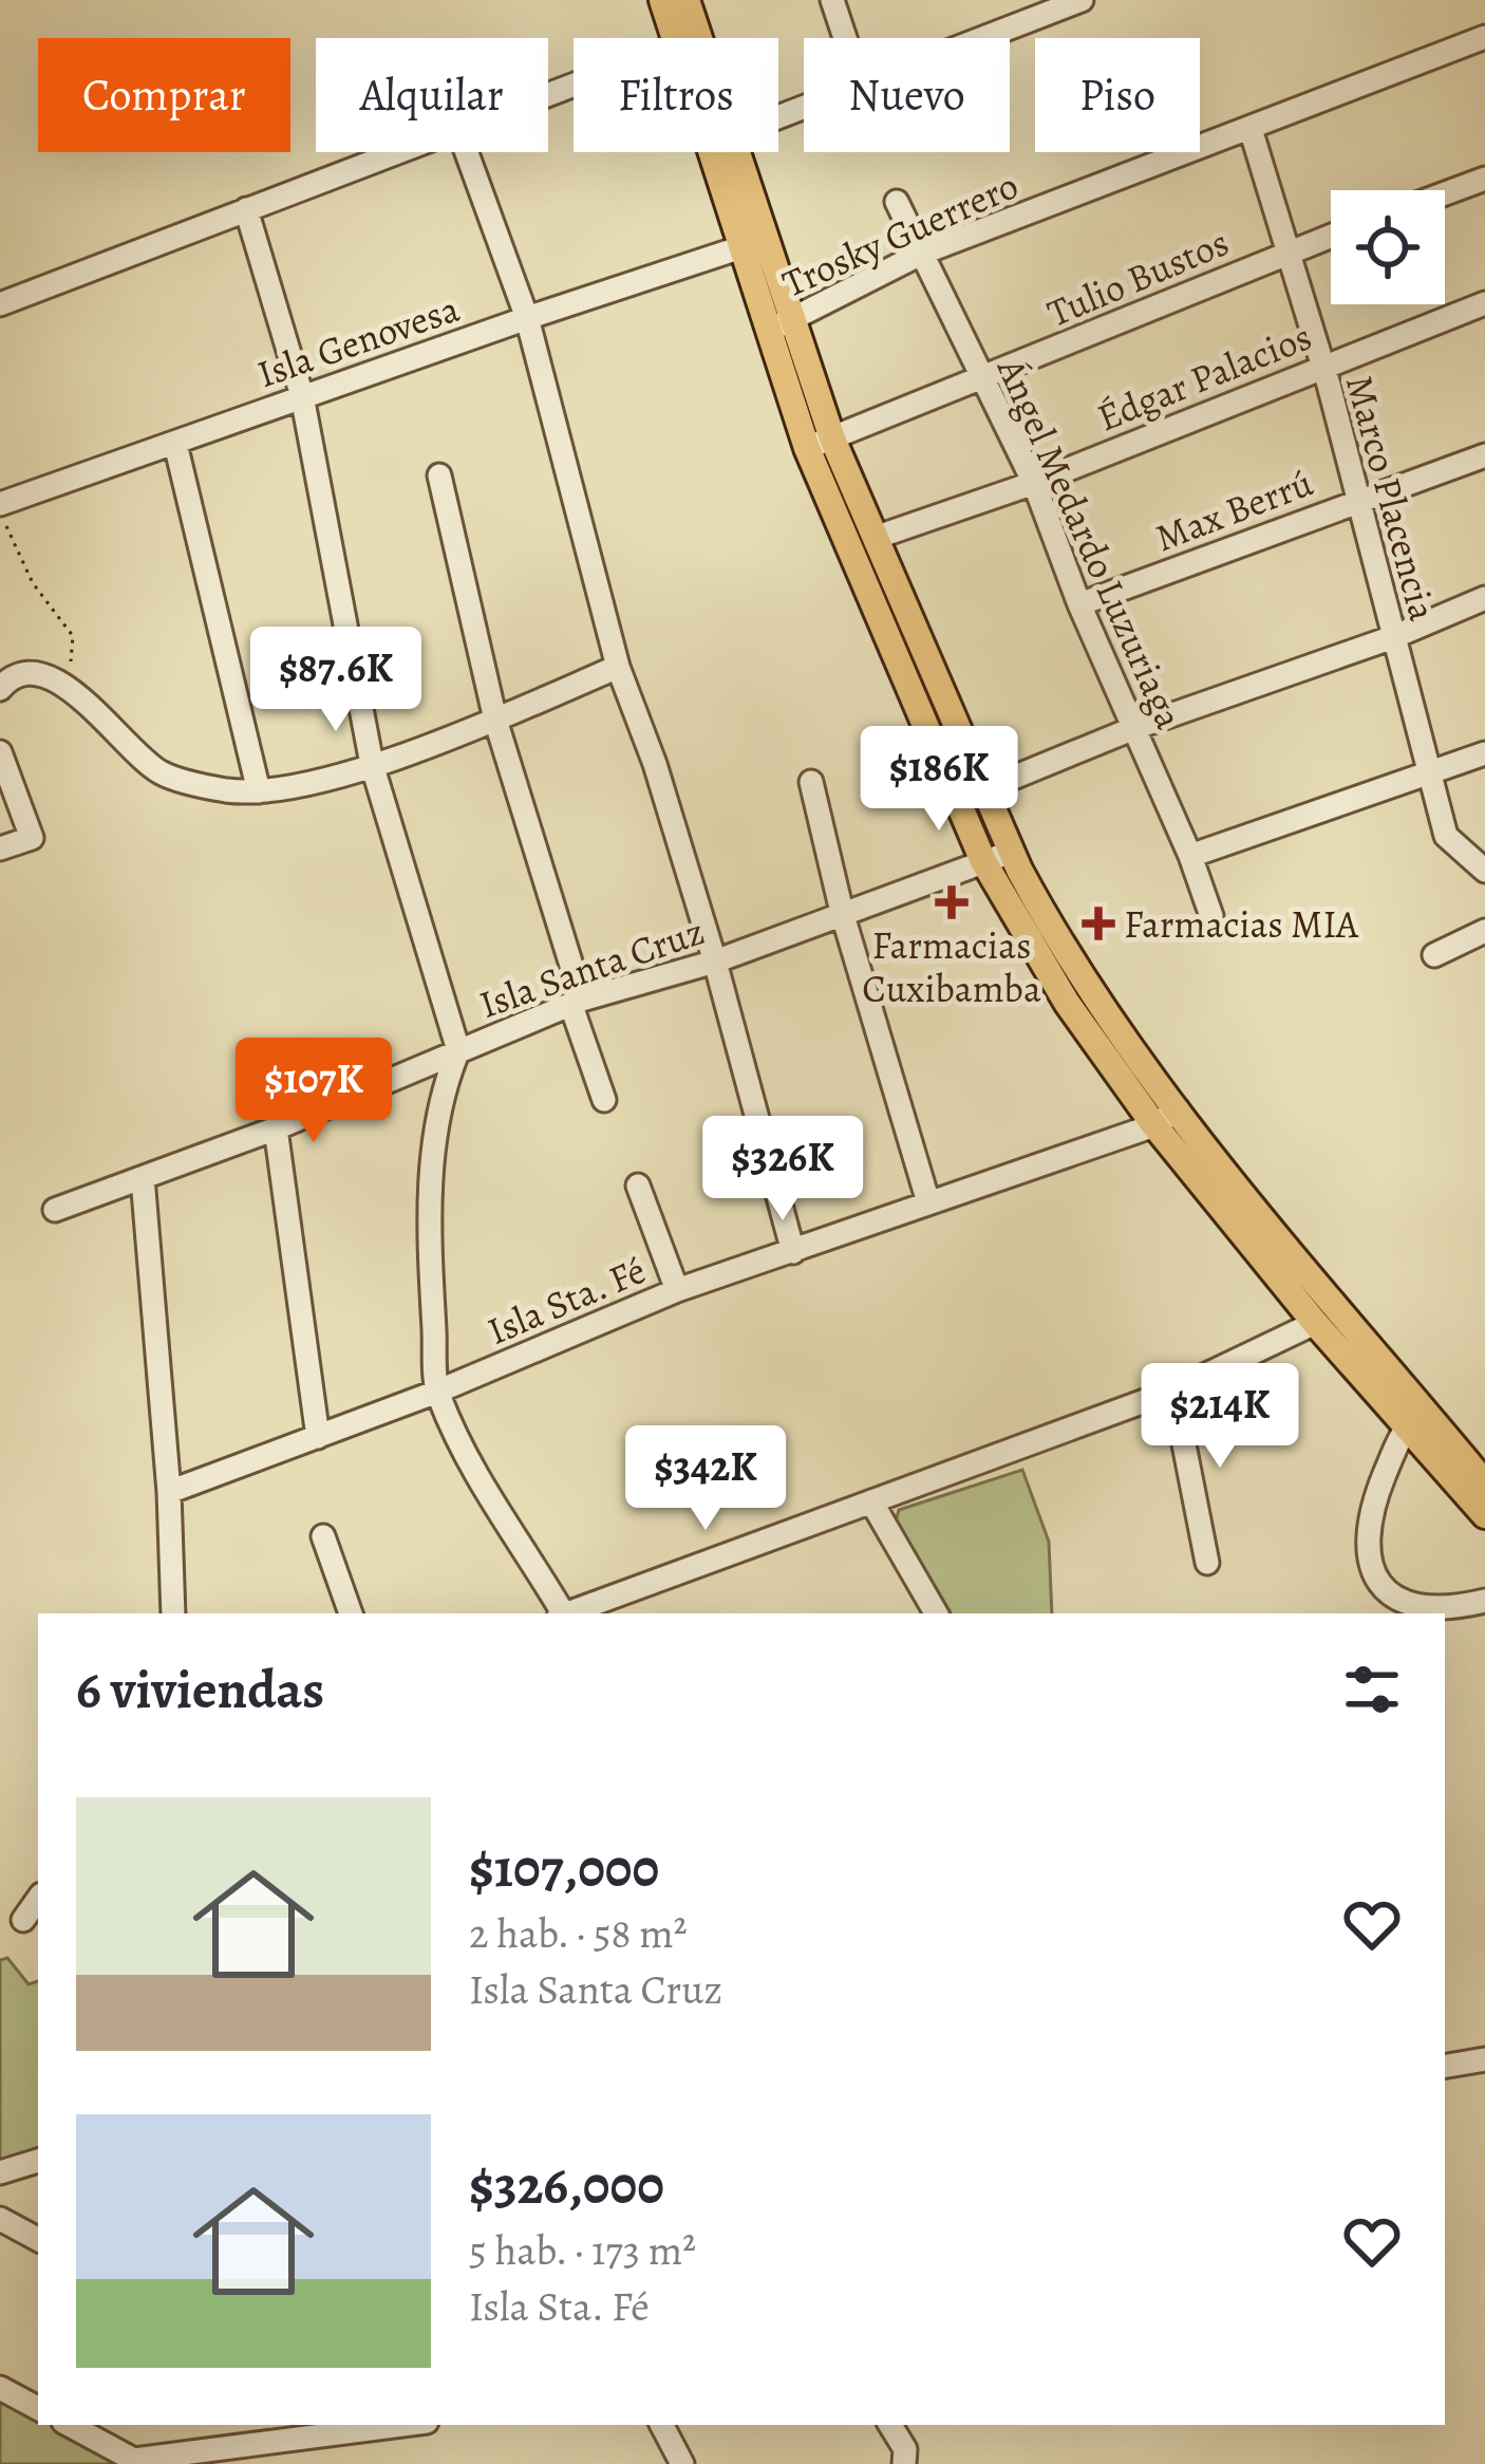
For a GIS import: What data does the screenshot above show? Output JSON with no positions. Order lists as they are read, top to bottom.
{
  "streets": {
    "street": [
      "Trosky Guerrero",
      "Tulio Bustos",
      "Isla Genovesa",
      "Édgar Palacios",
      "Marco Placencia",
      "Max Berrú",
      "Ángel Medardo Luzuriaga",
      "Isla Santa Cruz",
      "Isla Sta. Fé"
    ]
  },
  "crossings": [
    ["Trosky Guerrero", "Marco Placencia"],
    ["Trosky Guerrero", "Ángel Medardo Luzuriaga"],
    ["Tulio Bustos", "Marco Placencia"],
    ["Tulio Bustos", "Ángel Medardo Luzuriaga"],
    ["Édgar Palacios", "Marco Placencia"],
    ["Édgar Palacios", "Ángel Medardo Luzuriaga"],
    ["Marco Placencia", "Max Berrú"],
    ["Max Berrú", "Ángel Medardo Luzuriaga"]
  ],
  "places": {
    "health": ["Farmacias Cuxibamba", "Farmacias MIA"]
  },
  "page": {
    "chip": [
      "Comprar",
      "Alquilar",
      "Filtros",
      "Nuevo",
      "Piso"
    ],
    "price": [
      "$87.6K",
      "$186K",
      "$107K",
      "$326K",
      "$214K",
      "$342K"
    ],
    "heading": "6 viviendas",
    "list": [
      {
        "name": "$107,000",
        "note": "2 hab. · 58 m² · Isla Santa Cruz"
      },
      {
        "name": "$326,000",
        "note": "5 hab. · 173 m² · Isla Sta. Fé"
      }
    ]
  }
}
